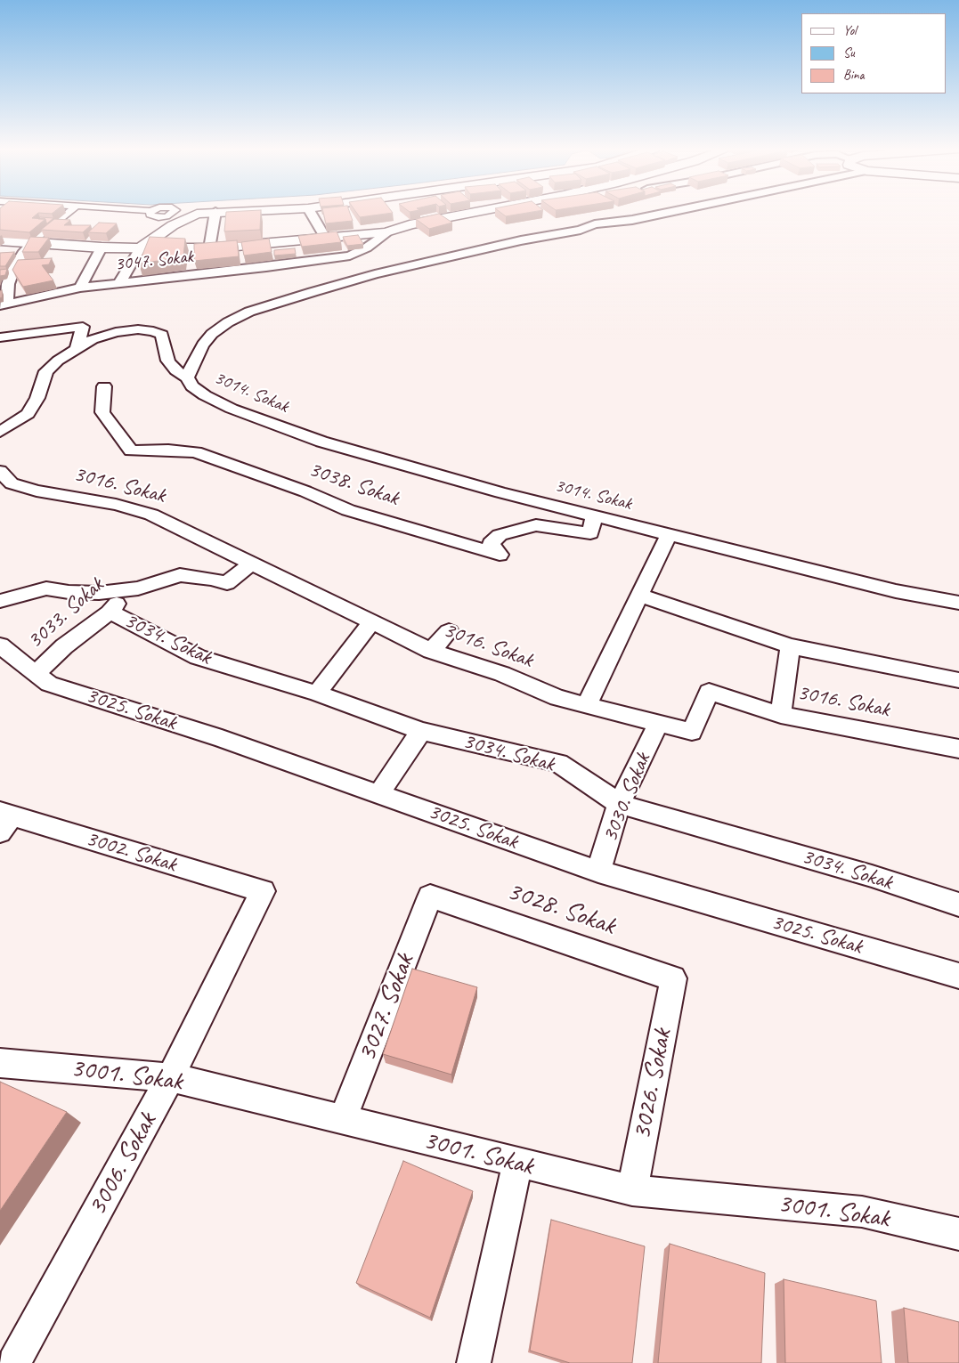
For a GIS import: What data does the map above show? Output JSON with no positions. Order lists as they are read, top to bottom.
{
  "streets": {
    "street": [
      "3047. Sokak",
      "3014. Sokak",
      "3038. Sokak",
      "3016. Sokak",
      "3033. Sokak",
      "3034. Sokak",
      "3025. Sokak",
      "3030. Sokak",
      "3002. Sokak",
      "3028. Sokak",
      "3027. Sokak",
      "3001. Sokak",
      "3026. Sokak",
      "3006. Sokak"
    ]
  },
  "crossings": [
    ["3014. Sokak", "3038. Sokak"],
    ["3016. Sokak", "3030. Sokak"],
    ["3033. Sokak", "3034. Sokak"],
    ["3033. Sokak", "3025. Sokak"],
    ["3034. Sokak", "3030. Sokak"],
    ["3025. Sokak", "3030. Sokak"],
    ["3002. Sokak", "3006. Sokak"],
    ["3028. Sokak", "3027. Sokak"],
    ["3028. Sokak", "3026. Sokak"],
    ["3027. Sokak", "3001. Sokak"],
    ["3001. Sokak", "3026. Sokak"],
    ["3001. Sokak", "3006. Sokak"]
  ],
  "legend": ["Yol", "Su", "Bina"]
}
